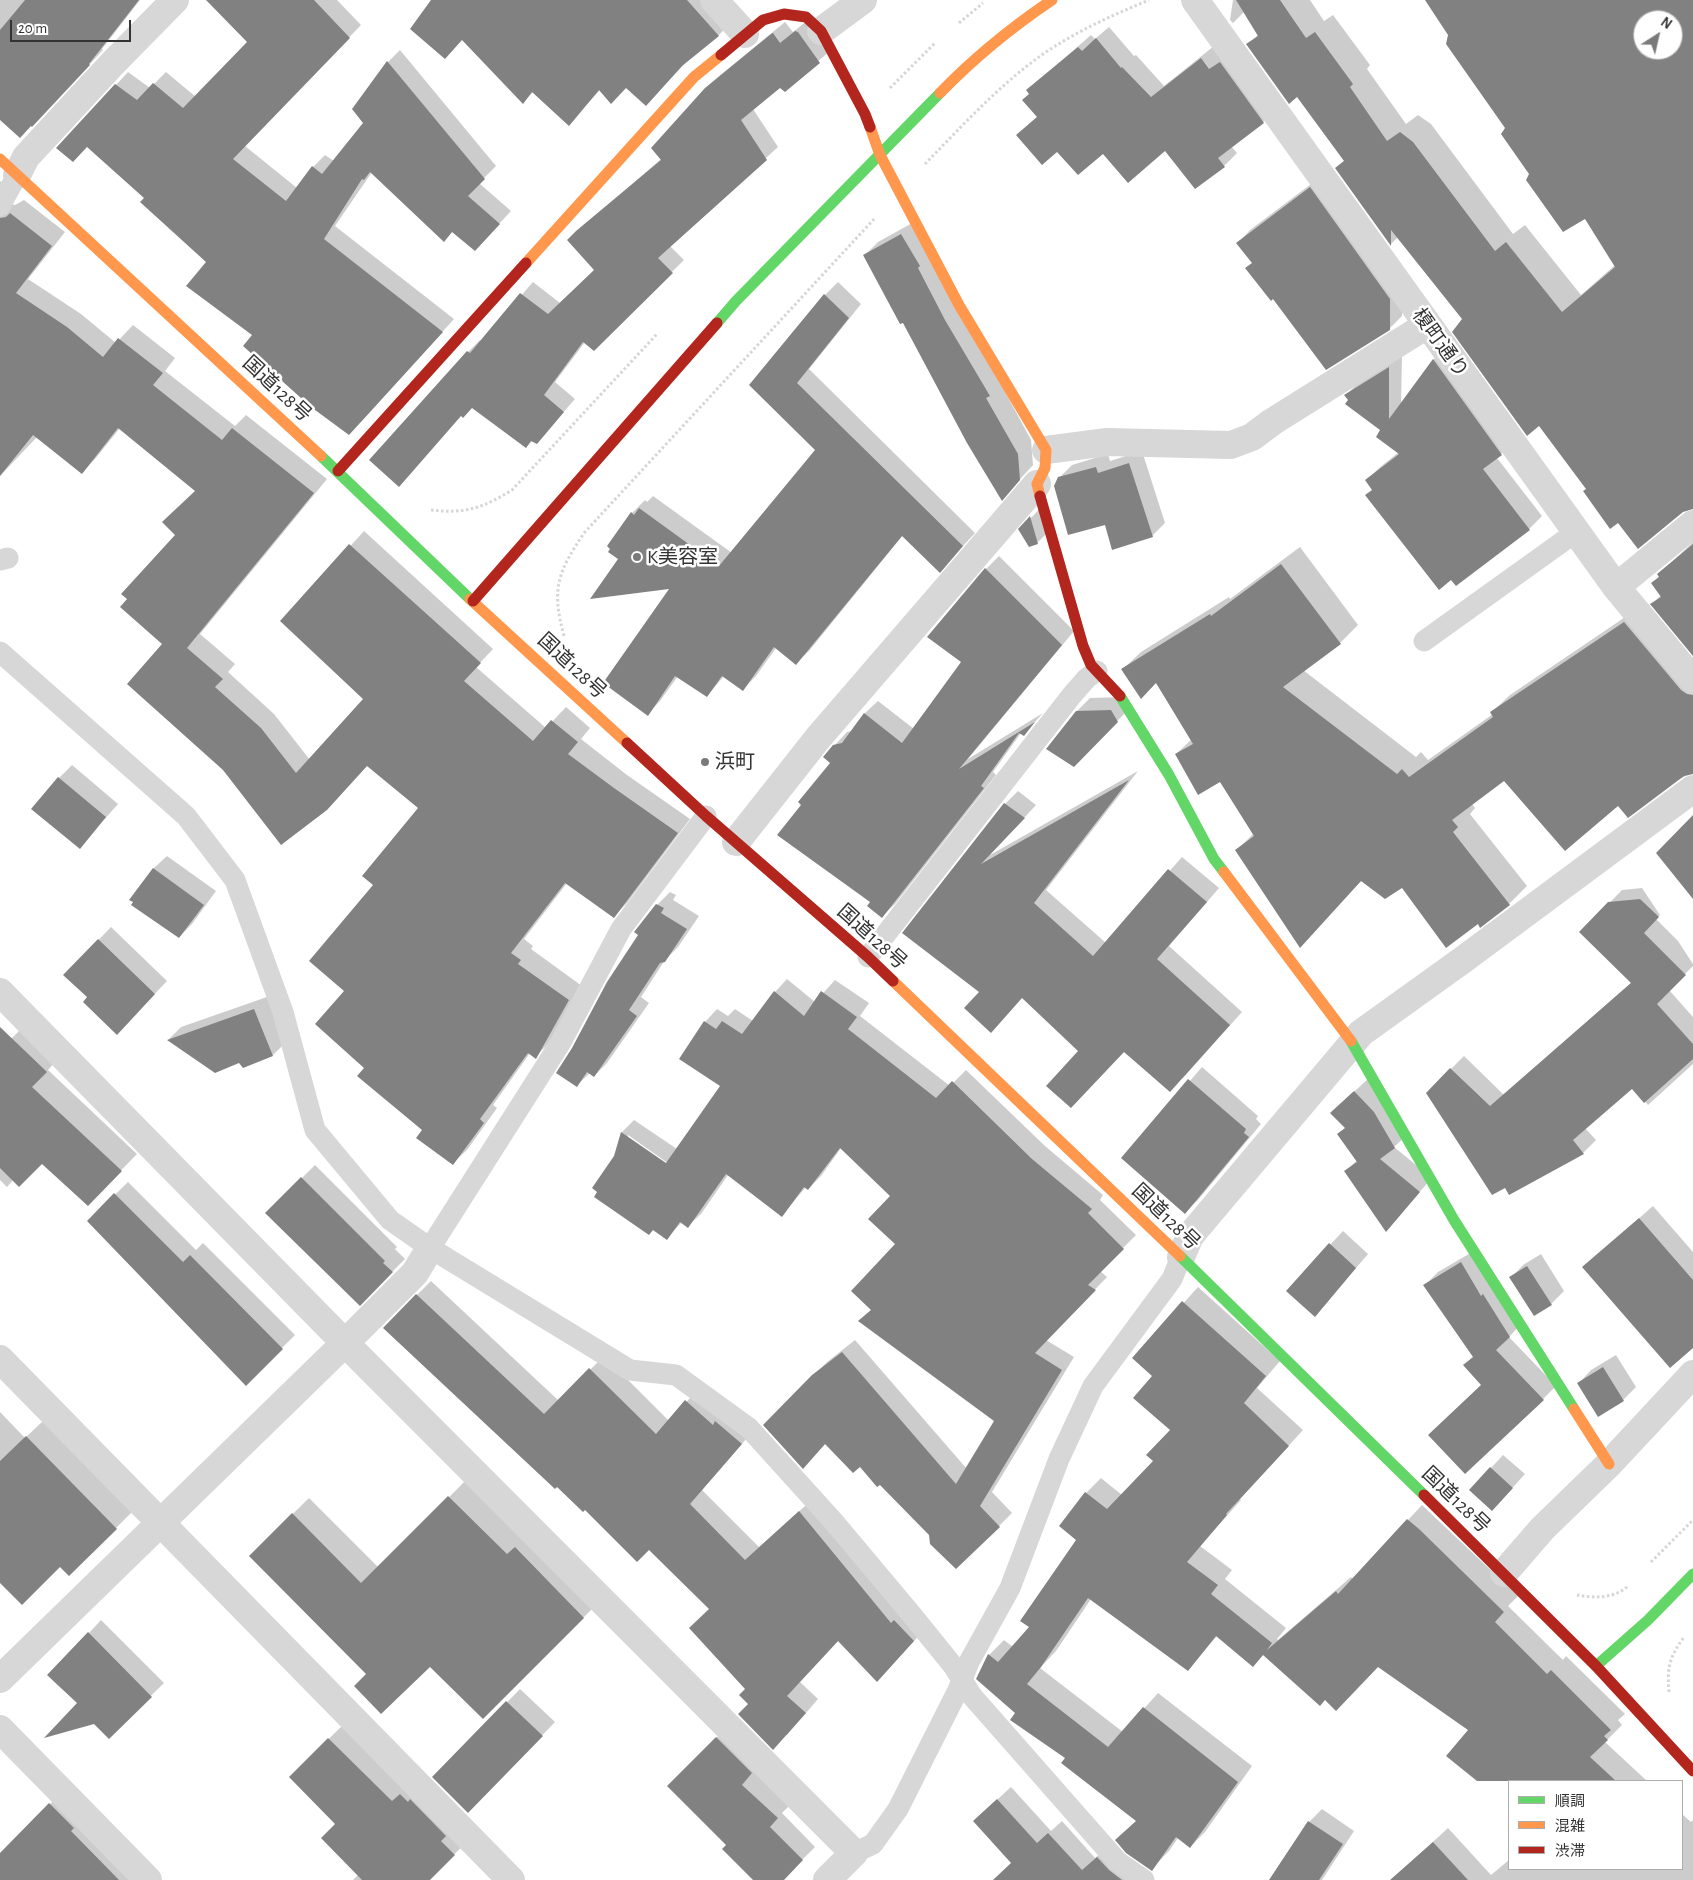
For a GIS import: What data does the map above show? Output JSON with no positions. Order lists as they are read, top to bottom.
{
  "streets": {
    "main road": ["国道128号"],
    "street": ["榎町通り"]
  },
  "places": ["K美容室", "浜町"],
  "legend": ["順調", "混雑", "渋滞"],
  "scale_bar": "20 m",
  "north": "top right"
}
